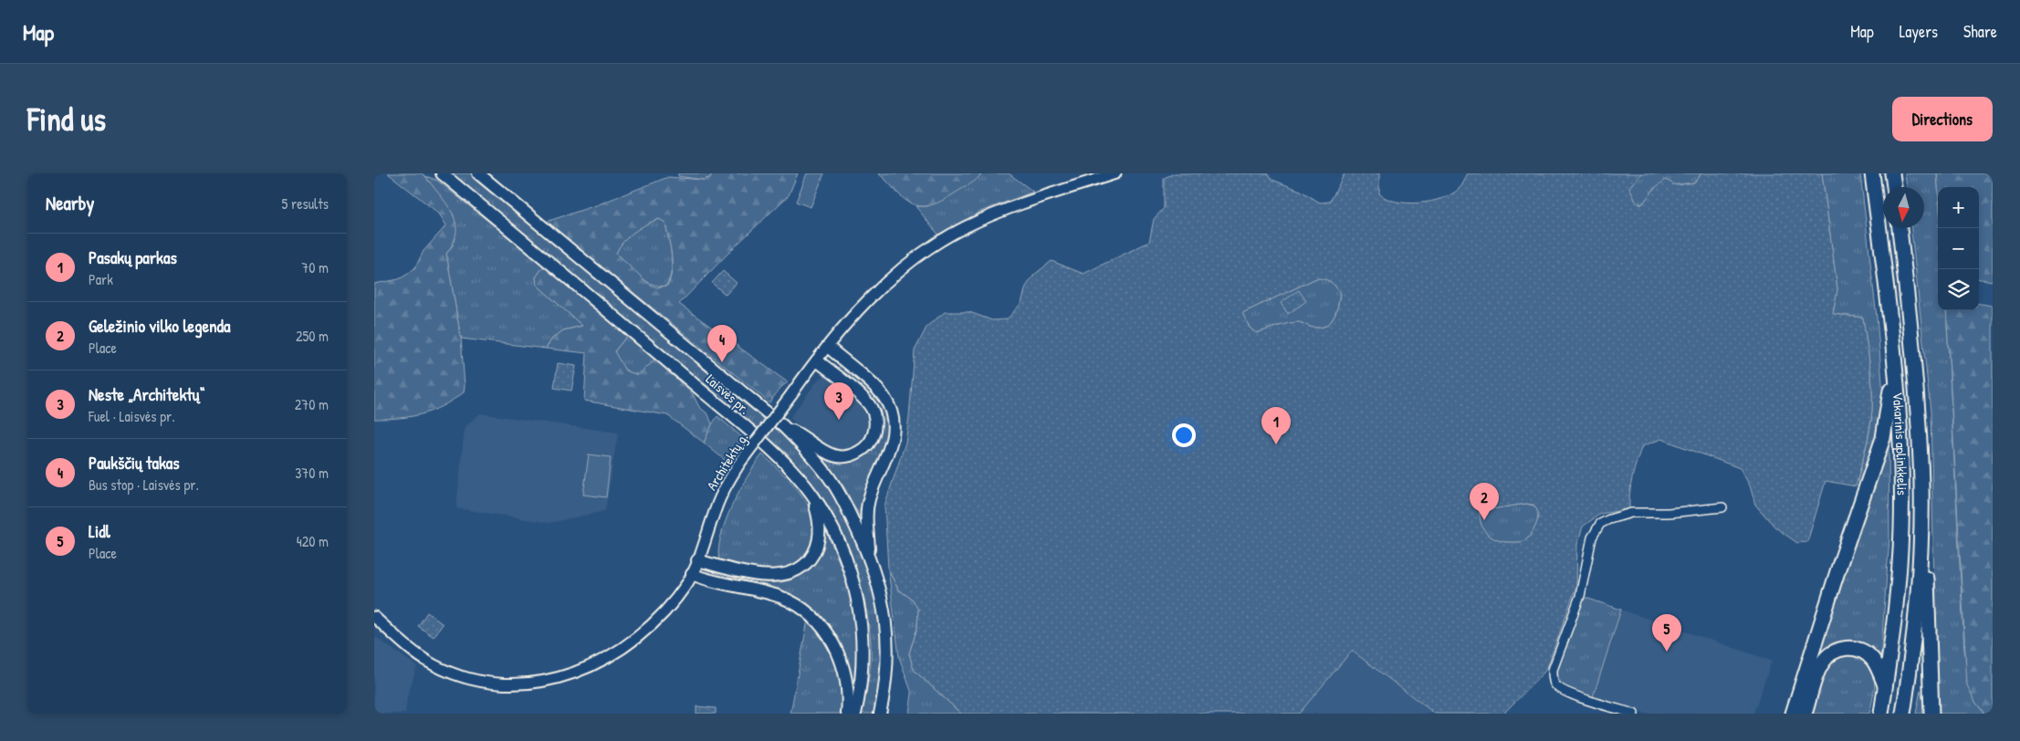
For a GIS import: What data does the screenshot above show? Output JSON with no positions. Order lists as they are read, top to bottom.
{
  "streets": {
    "highway": ["Vakarinis aplinkkelis"],
    "main road": ["Laisvės pr."],
    "street": ["Architektų g."]
  },
  "north": "bottom",
  "page": {
    "header": "Map",
    "nav": ["Map", "Layers", "Share"],
    "buttons": "Directions",
    "title": "Find us",
    "heading": ["Nearby", "5 results"],
    "map_buttons": ["+", "−"],
    "list": [
      {
        "mark": "1",
        "name": "Pasakų parkas",
        "note": "Park",
        "value": "70 m"
      },
      {
        "mark": "2",
        "name": "Geležinio vilko legenda",
        "note": "Place",
        "value": "250 m"
      },
      {
        "mark": "3",
        "name": "Neste „Architektų“",
        "note": "Fuel · Laisvės pr.",
        "value": "270 m"
      },
      {
        "mark": "4",
        "name": "Paukščių takas",
        "note": "Bus stop · Laisvės pr.",
        "value": "370 m"
      },
      {
        "mark": "5",
        "name": "Lidl",
        "note": "Place",
        "value": "420 m"
      }
    ],
    "pins": [
      "4",
      "3",
      "1",
      "2",
      "5"
    ]
  }
}
